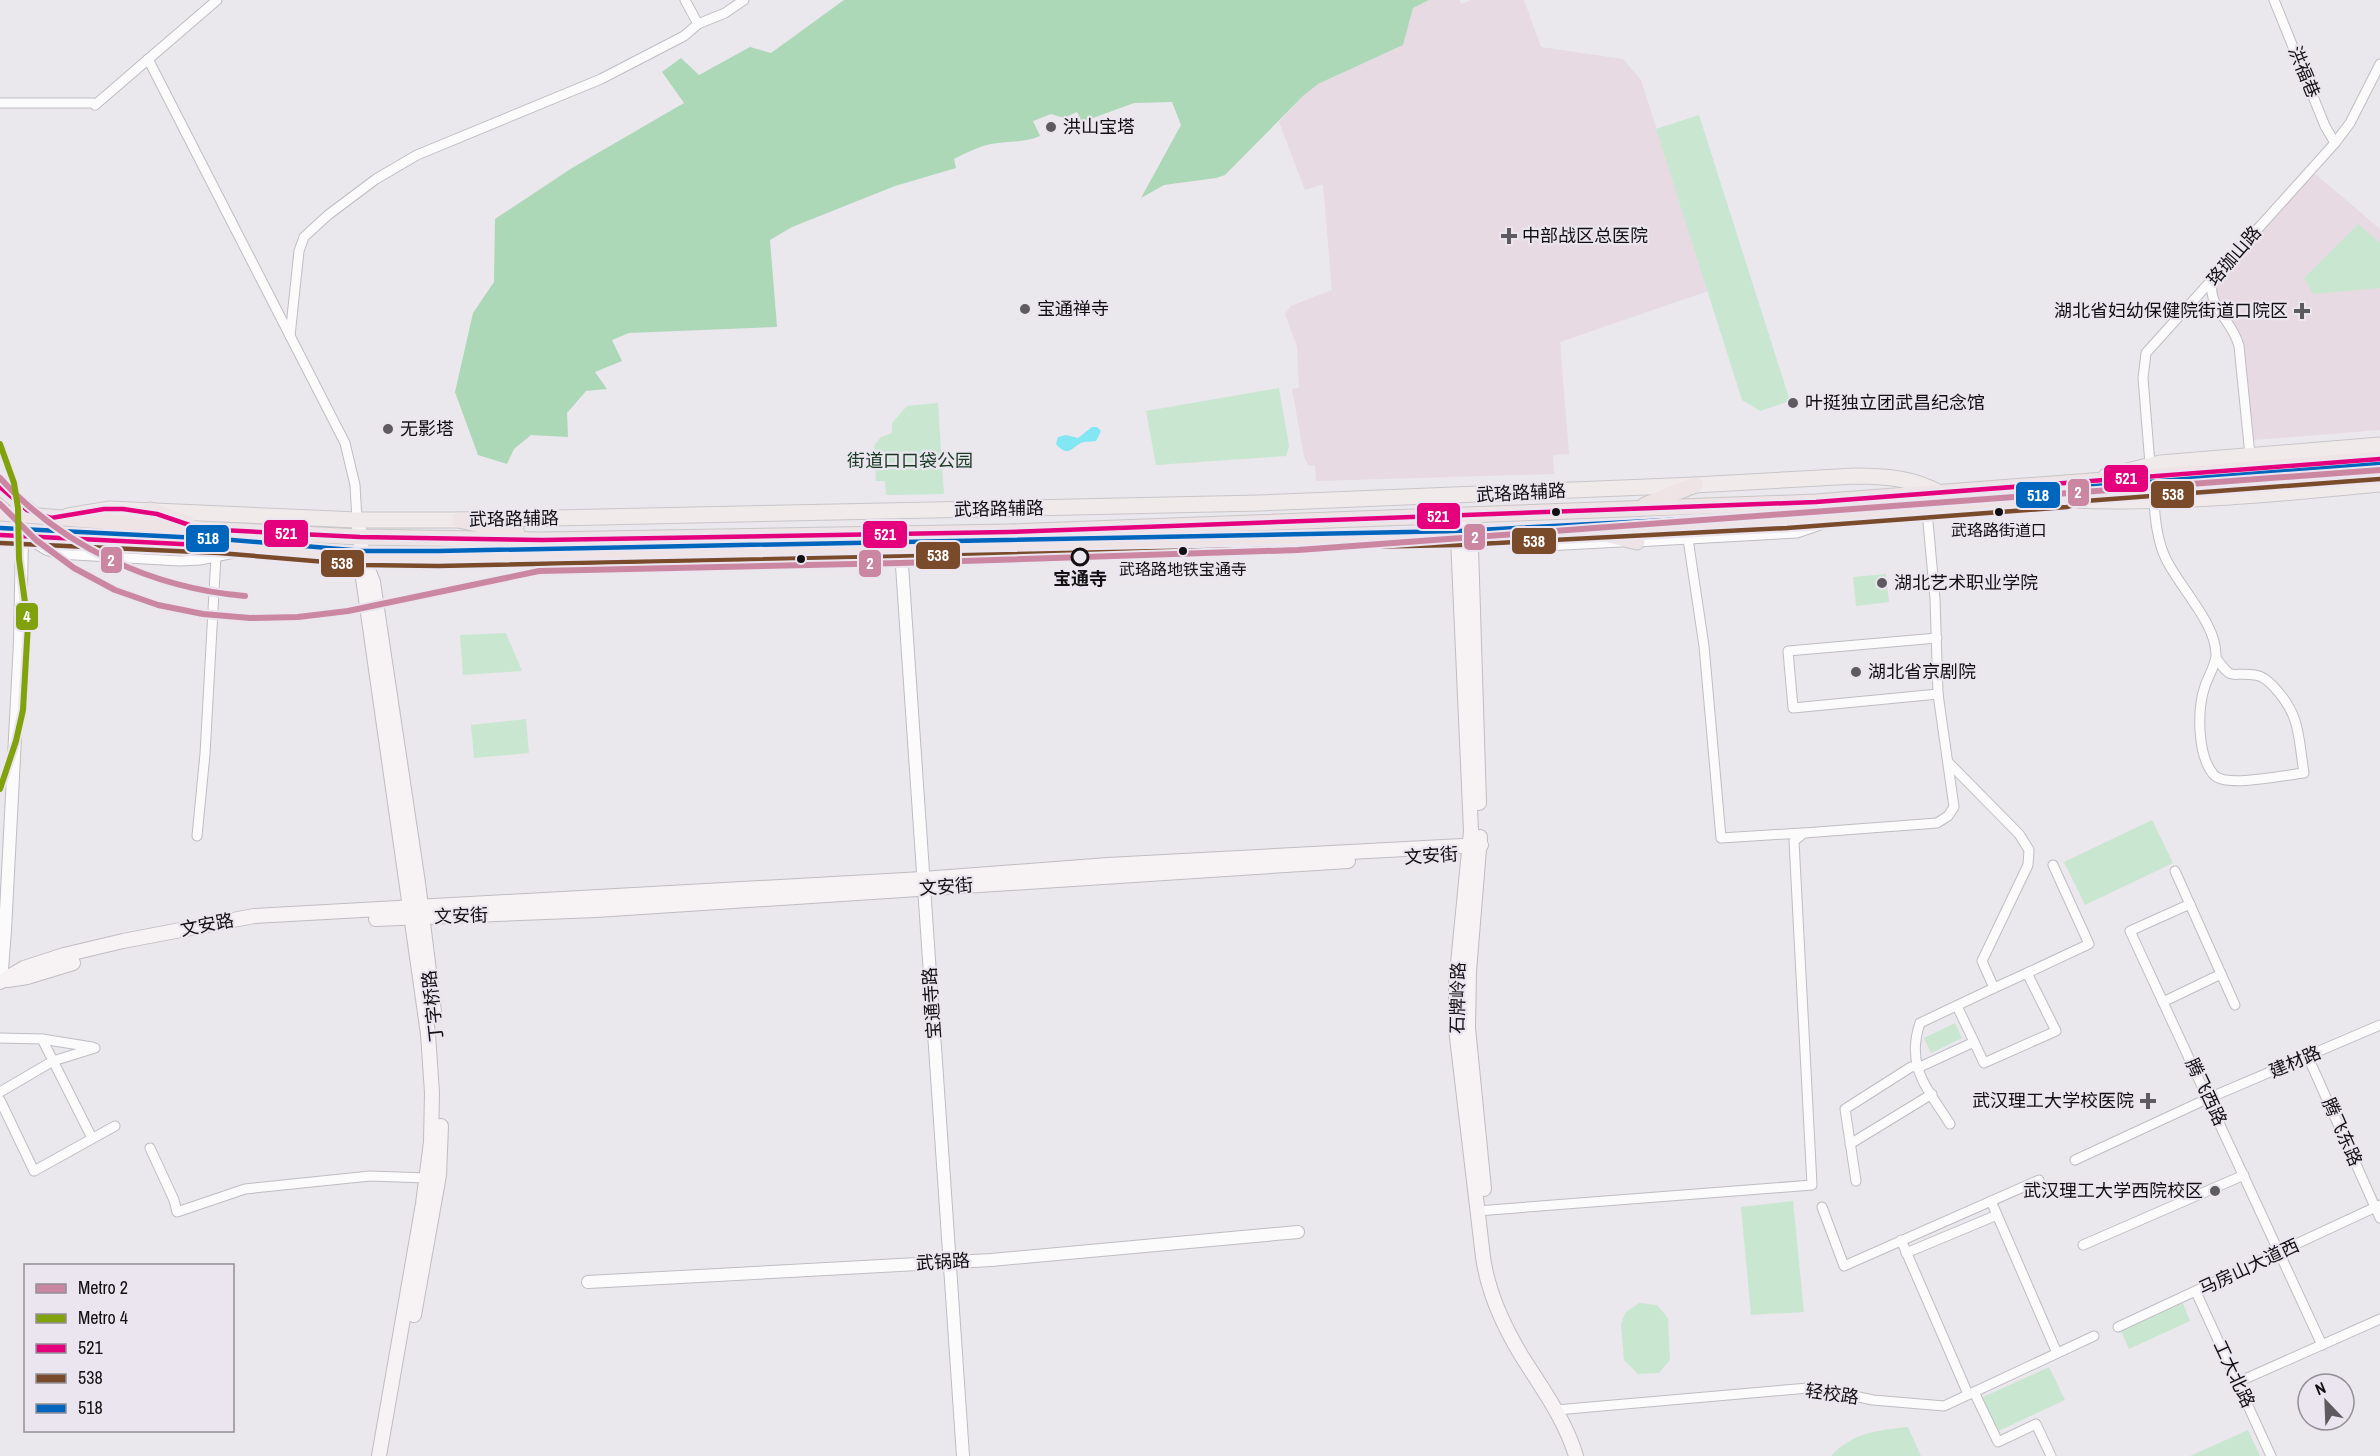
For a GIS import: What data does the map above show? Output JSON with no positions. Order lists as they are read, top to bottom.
{
  "streets": {
    "main road": [
      "武珞路辅路",
      "文安街",
      "文安路",
      "石牌岭路",
      "丁字桥路"
    ],
    "street": [
      "洪福巷",
      "珞珈山路",
      "宝通寺路",
      "建材路",
      "腾飞西路",
      "腾飞东路",
      "武锅路",
      "马房山大道西",
      "工大北路",
      "轻校路"
    ]
  },
  "crossings": [
    ["洪福巷", "珞珈山路"],
    ["武珞路辅路", "丁字桥路"],
    ["文安街", "文安路"],
    ["文安街", "石牌岭路"],
    ["文安街", "宝通寺路"],
    ["文安街", "丁字桥路"],
    ["文安路", "丁字桥路"],
    ["石牌岭路", "轻校路"],
    ["宝通寺路", "武锅路"],
    ["建材路", "腾飞西路"],
    ["建材路", "腾飞东路"],
    ["腾飞西路", "马房山大道西"],
    ["腾飞东路", "马房山大道西"],
    ["马房山大道西", "工大北路"]
  ],
  "parks": ["街道口口袋公园"],
  "places": {
    "other": [
      "洪山宝塔",
      "宝通禅寺",
      "叶挺独立团武昌纪念馆",
      "无影塔",
      "武珞路街道口",
      "武珞路地铁宝通寺",
      "宝通寺",
      "湖北艺术职业学院",
      "湖北省京剧院",
      "武汉理工大学西院校区"
    ],
    "health": ["中部战区总医院", "湖北省妇幼保健院街道口院区", "武汉理工大学校医院"]
  },
  "lines": [
    "metro line 4",
    "transit line 521",
    "transit line 518",
    "metro line 2",
    "transit line 538"
  ],
  "legend": [
    "Metro 2",
    "Metro 4",
    "521",
    "538",
    "518"
  ],
  "north": "top left"
}
